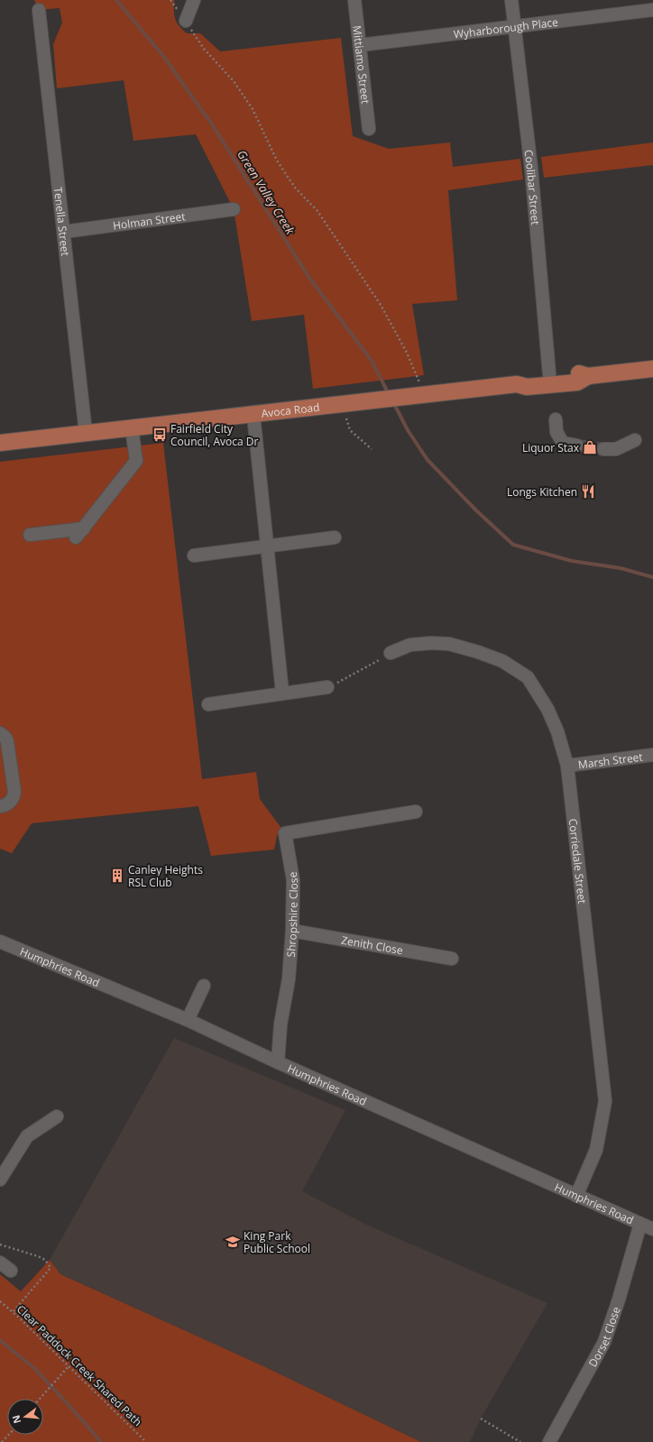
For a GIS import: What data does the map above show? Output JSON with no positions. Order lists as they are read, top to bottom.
{
  "streets": {
    "main road": ["Avoca Road"],
    "street": [
      "Wyharborough Place",
      "Mittiamo Street",
      "Coolibar Street",
      "Holman Street",
      "Tenella Street",
      "Marsh Street",
      "Corriedale Street",
      "Shropshire Close",
      "Zenith Close",
      "Humphries Road",
      "Dorset Close"
    ],
    "path": ["Clear Paddock Creek Shared Path"]
  },
  "crossings": [
    ["Wyharborough Place", "Mittiamo Street"],
    ["Wyharborough Place", "Coolibar Street"],
    ["Coolibar Street", "Avoca Road"],
    ["Holman Street", "Tenella Street"],
    ["Tenella Street", "Avoca Road"],
    ["Marsh Street", "Corriedale Street"],
    ["Corriedale Street", "Humphries Road"],
    ["Shropshire Close", "Zenith Close"],
    ["Shropshire Close", "Humphries Road"],
    ["Humphries Road", "Dorset Close"]
  ],
  "water": ["Green Valley Creek"],
  "places": {
    "bus stop": ["Fairfield City Council, Avoca Dr"],
    "shop": ["Liquor Stax"],
    "restaurant": ["Longs Kitchen"],
    "building": ["Canley Heights RSL Club"],
    "school or university": ["King Park Public School"]
  },
  "north": "left"
}
